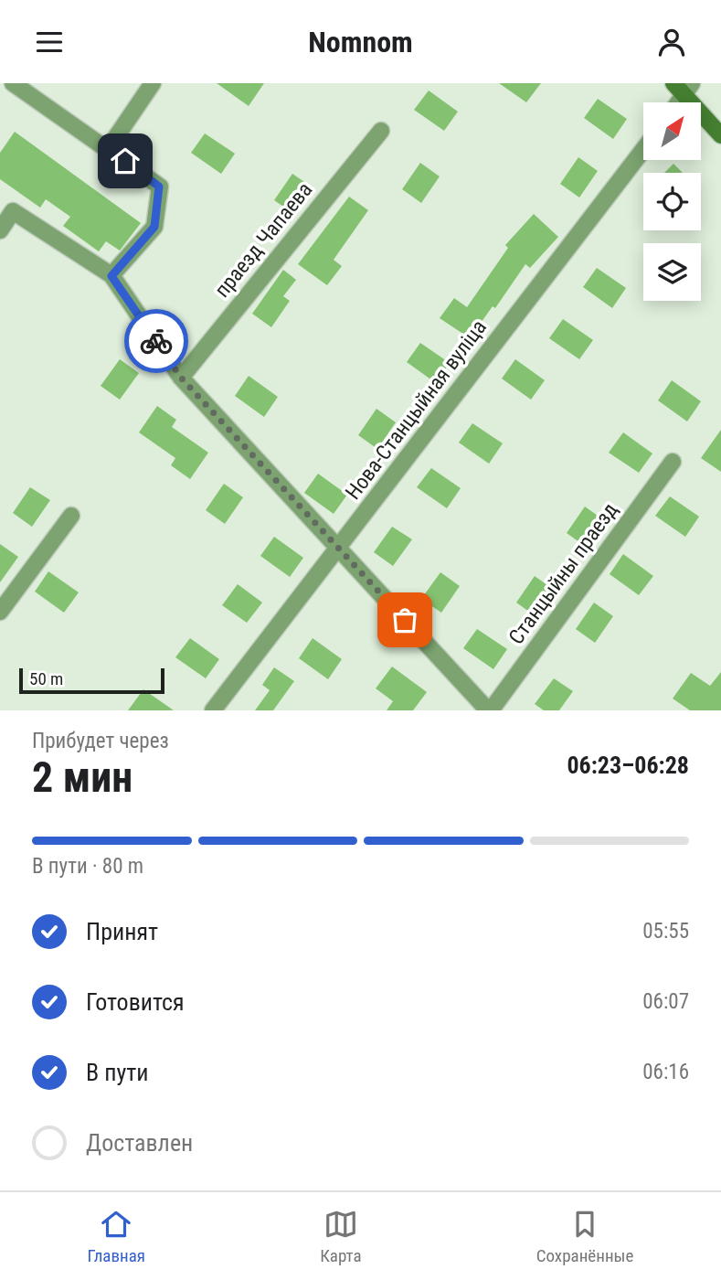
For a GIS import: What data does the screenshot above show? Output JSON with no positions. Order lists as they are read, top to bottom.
{
  "streets": {
    "street": ["праезд Чапаева", "Нова-Станцыйная вуліца", "Станцыйны праезд"]
  },
  "scale_bar": "50 m",
  "north": "top right",
  "page": {
    "header": "Nomnom",
    "scale": "50 m",
    "heading": ["2 мин", "Прибудет через", "06:23–06:28"],
    "bar": "В пути · 80 m",
    "list": [
      ["Принят", "05:55"],
      ["Готовится", "06:07"],
      ["В пути", "06:16"],
      "Доставлен"
    ],
    "tabs": ["Главная", "Карта", "Сохранённые"]
  }
}
